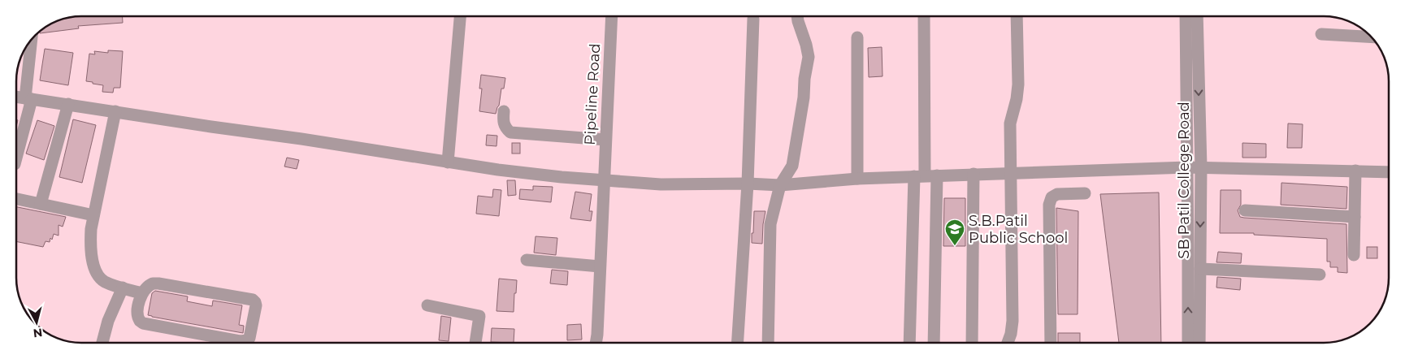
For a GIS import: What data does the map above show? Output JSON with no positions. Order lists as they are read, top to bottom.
{
  "streets": {
    "street": ["Pipeline Road", "SB Patil College Road"]
  },
  "places": {
    "school or university": ["S.B.Patil Public School"]
  },
  "north": "bottom"
}
